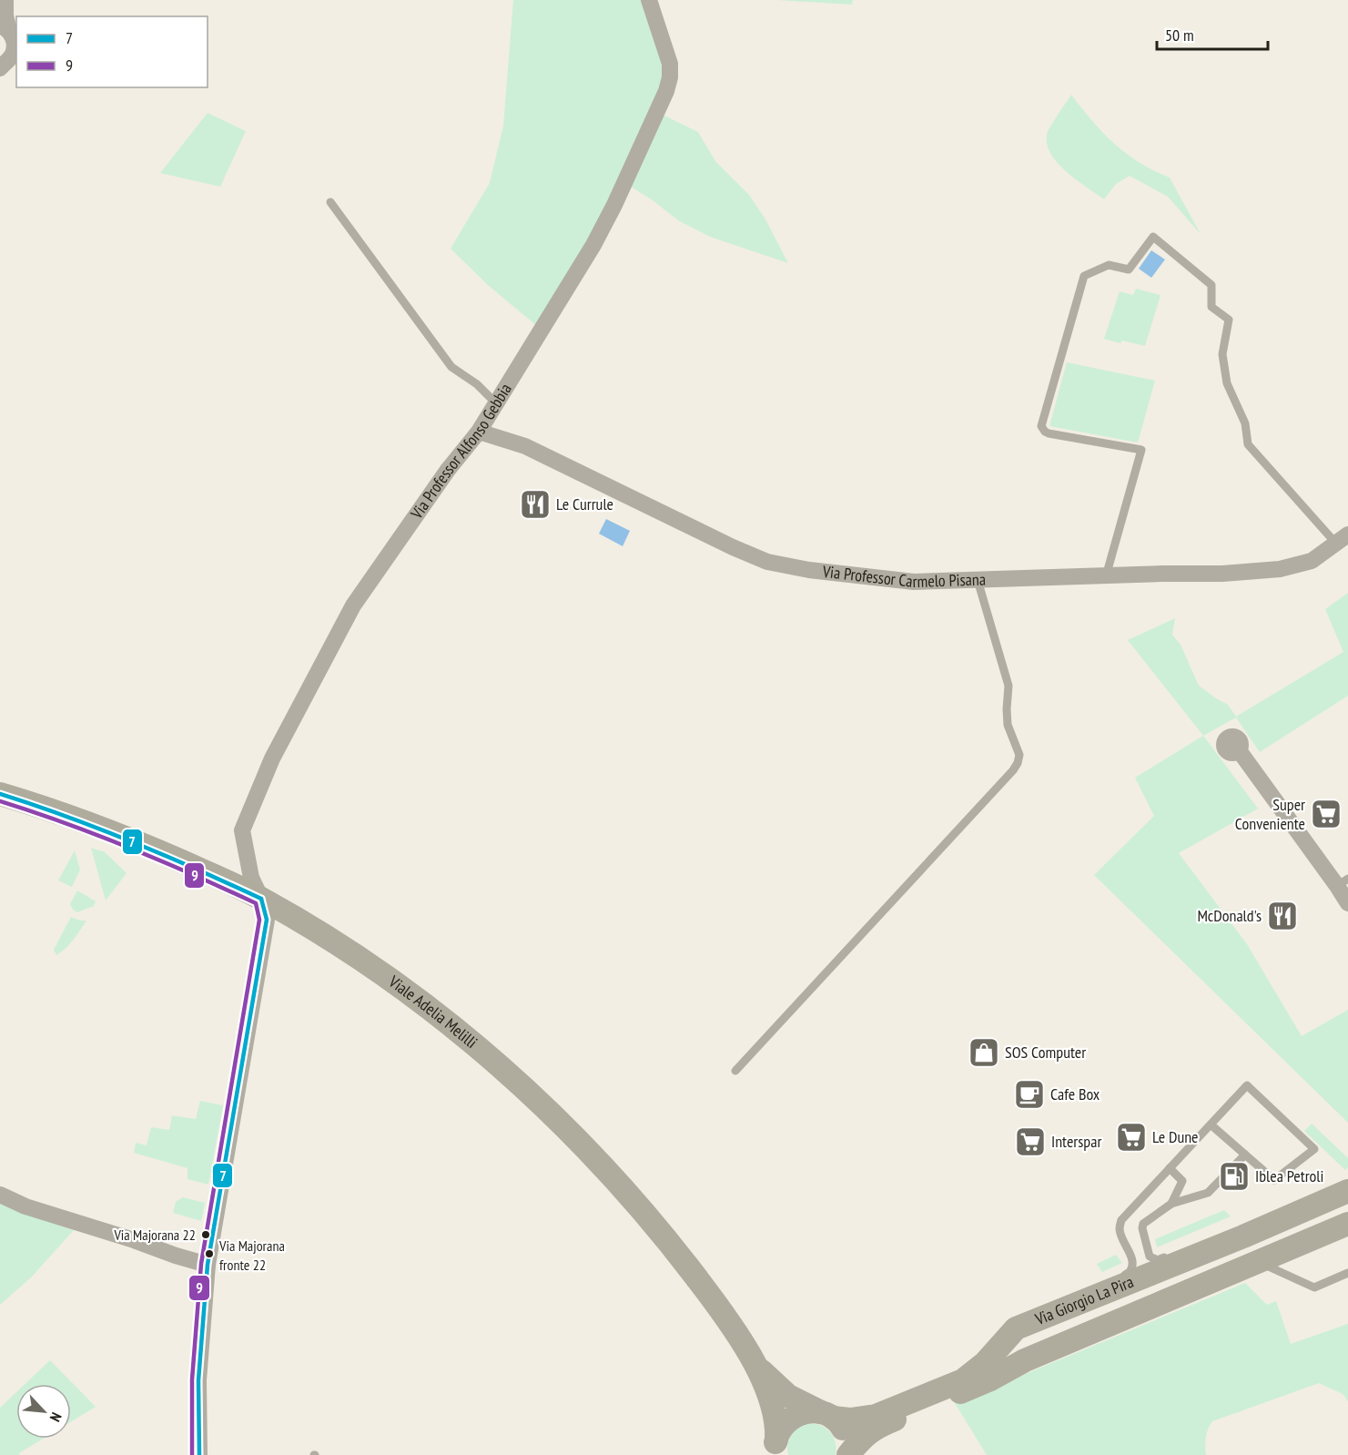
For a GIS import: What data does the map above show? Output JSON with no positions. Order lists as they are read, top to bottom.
{
  "streets": {
    "main road": ["Viale Adelia Melilli", "Via Giorgio La Pira"],
    "street": ["Via Professor Alfonso Gebbia", "Via Professor Carmelo Pisana"]
  },
  "crossings": [
    ["Via Professor Alfonso Gebbia", "Via Professor Carmelo Pisana"],
    ["Via Professor Alfonso Gebbia", "Viale Adelia Melilli"]
  ],
  "places": {
    "restaurant": ["Le Currule", "McDonald's"],
    "supermarket": ["Super Conveniente", "Le Dune", "Interspar"],
    "shop": ["SOS Computer"],
    "cafe": ["Cafe Box"],
    "fuel station": ["Iblea Petroli"],
    "other": ["Via Majorana 22", "Via Majorana fronte 22"]
  },
  "lines": ["transit line 7", "transit line 9"],
  "legend": ["7", "9"],
  "scale_bar": "50 m",
  "north": "bottom right"
}
